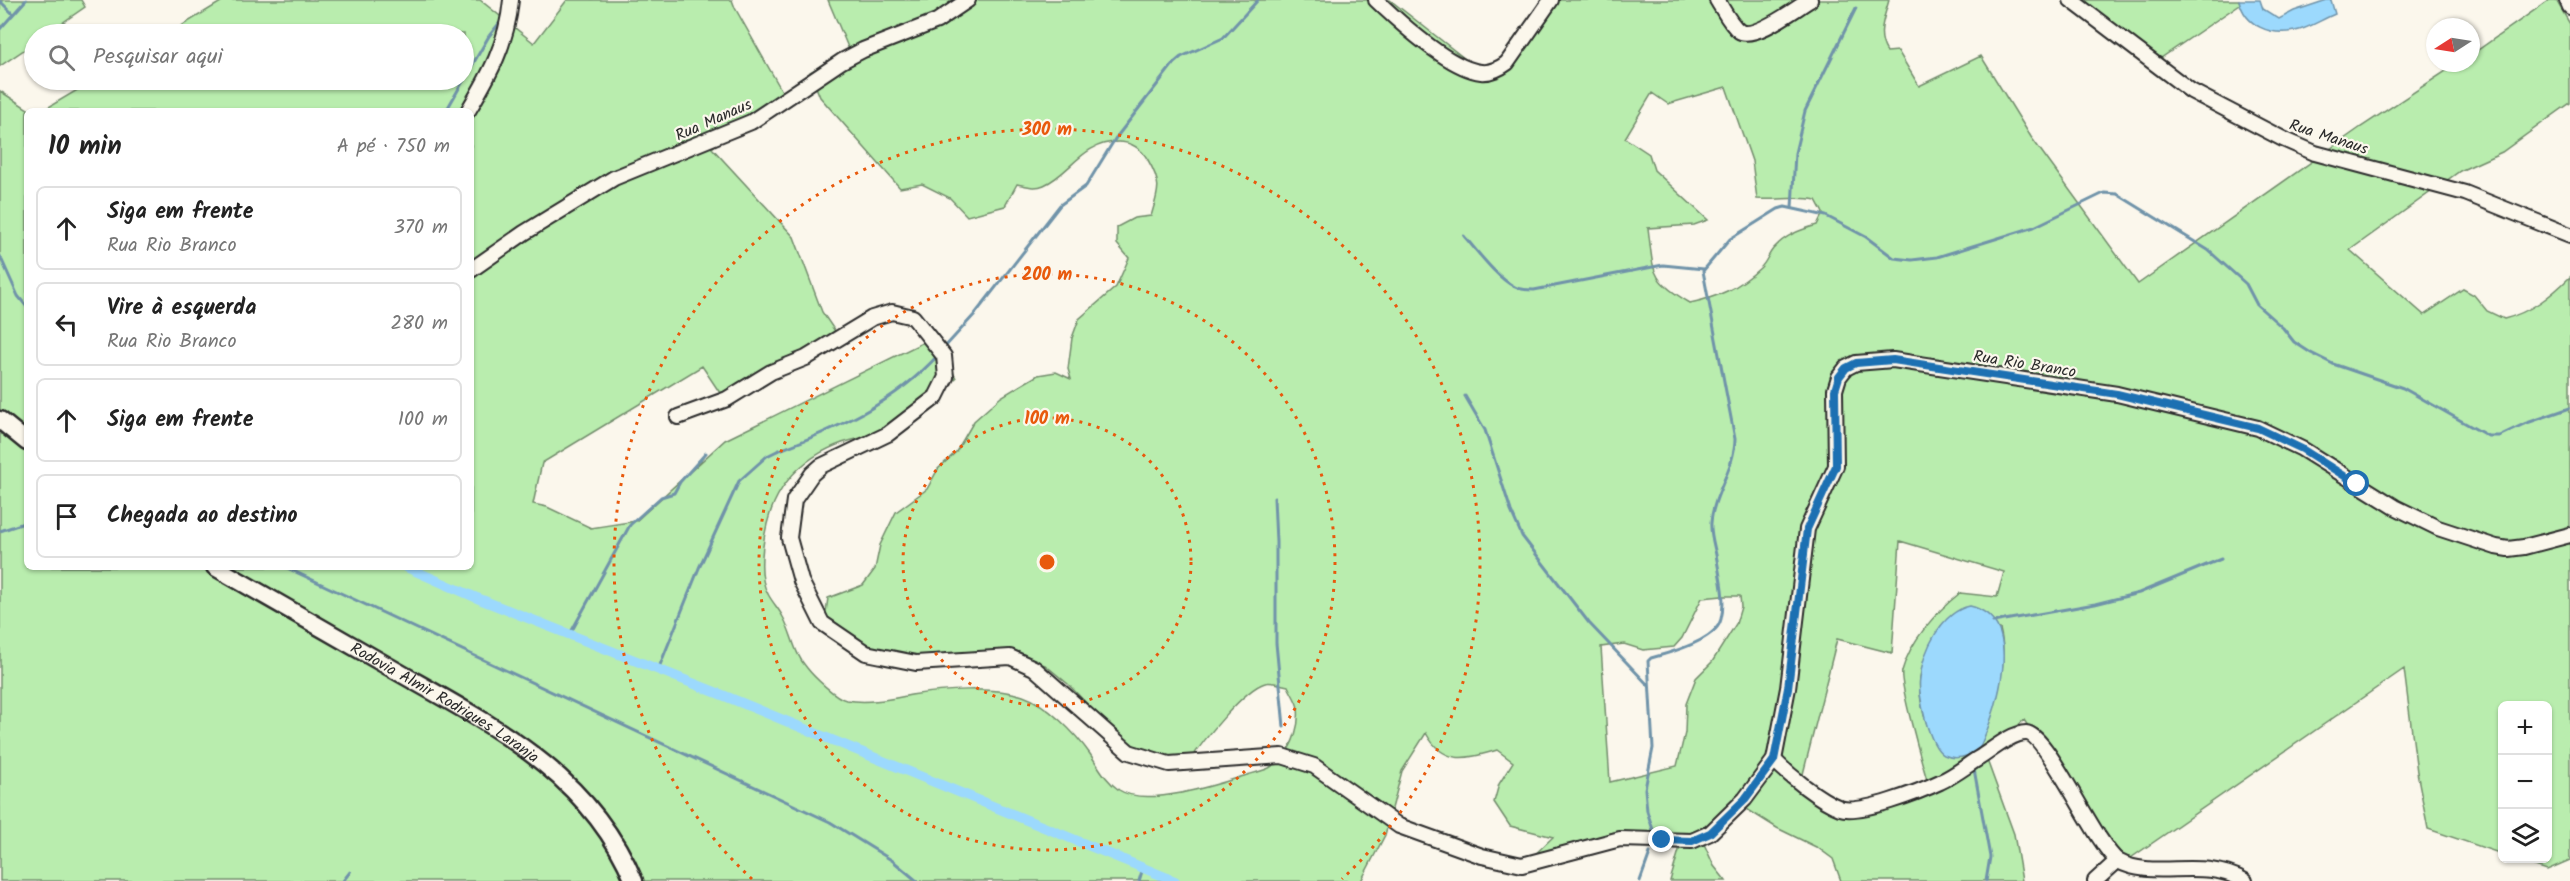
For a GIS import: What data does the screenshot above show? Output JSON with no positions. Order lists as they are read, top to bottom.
{
  "streets": {
    "main road": ["Rodovia Almir Rodrigues Laranja"],
    "street": ["Rua Manaus", "Rua Rio Branco"]
  },
  "north": "left",
  "page": {
    "search": "Pesquisar aqui",
    "heading": ["10 min", "A pé · 750 m"],
    "list": [
      ["Siga em frente", "Rua Rio Branco", "370 m"],
      ["Vire à esquerda", "Rua Rio Branco", "280 m"],
      ["Siga em frente", "100 m"],
      "Chegada ao destino"
    ],
    "map_buttons": ["+", "−"]
  },
  "rings": ["300 m", "200 m", "100 m"]
}
